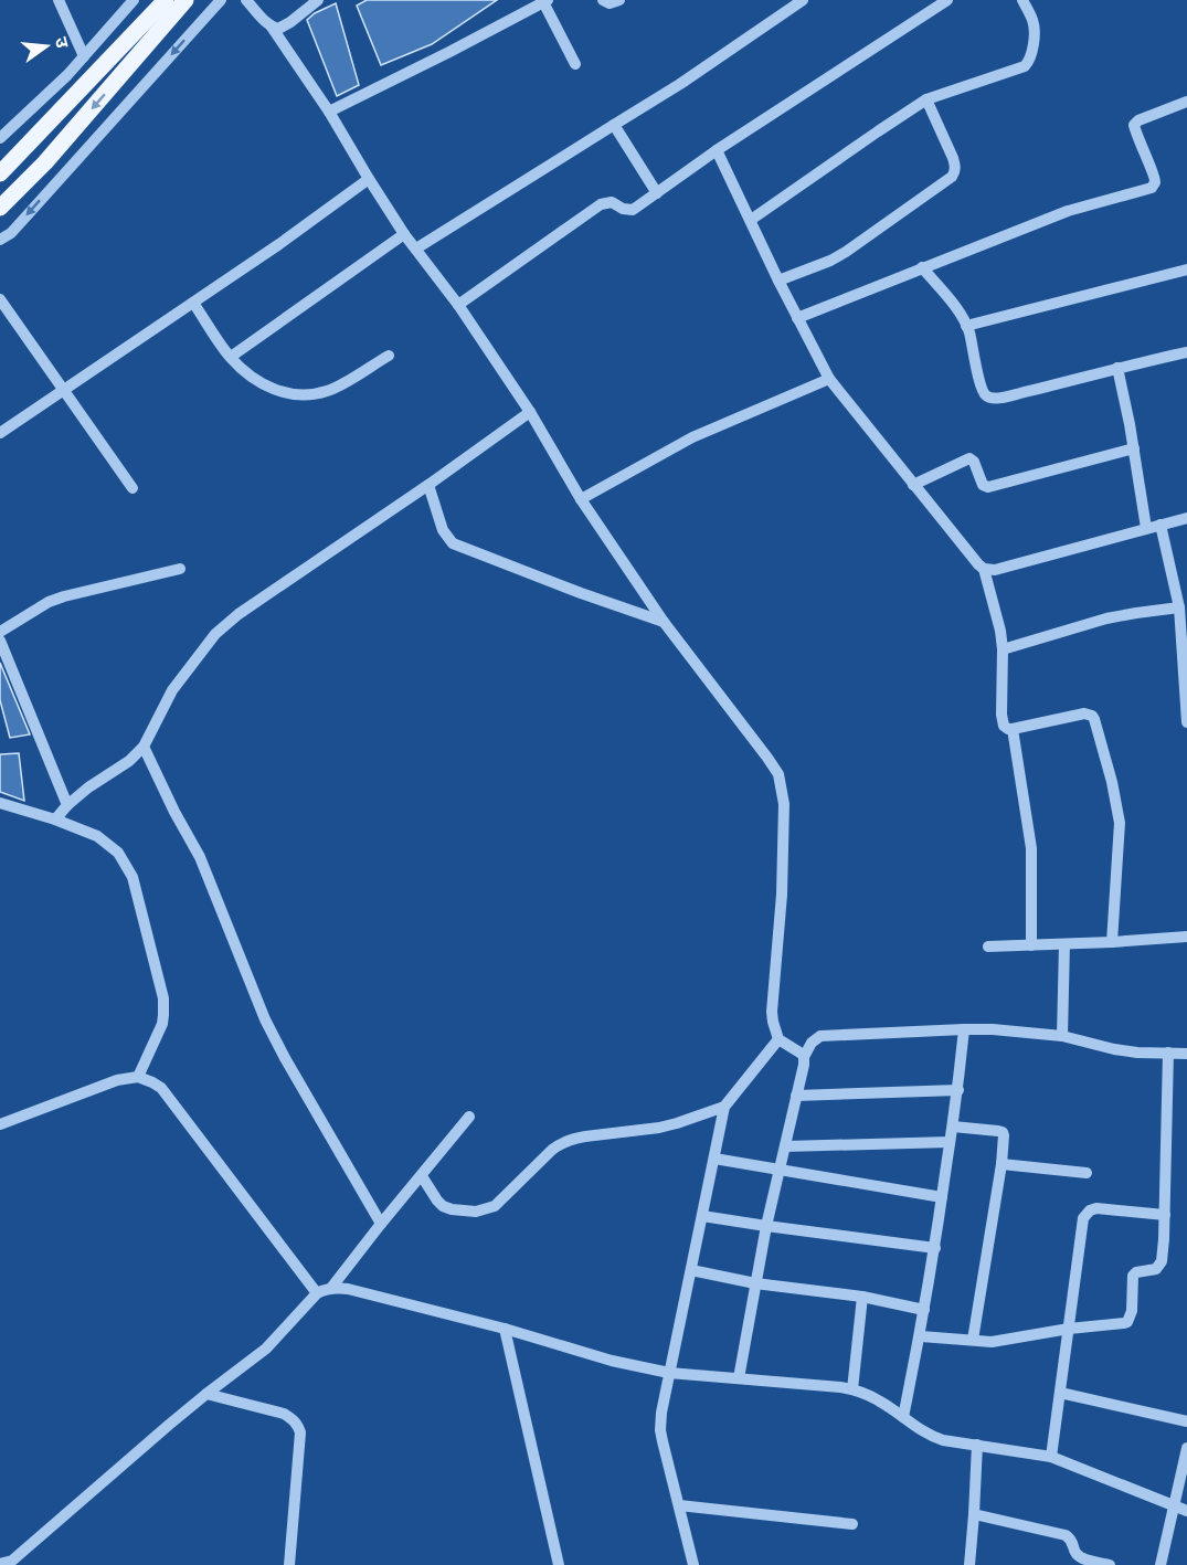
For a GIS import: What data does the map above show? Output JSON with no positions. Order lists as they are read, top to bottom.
{
  "north": "right"
}
